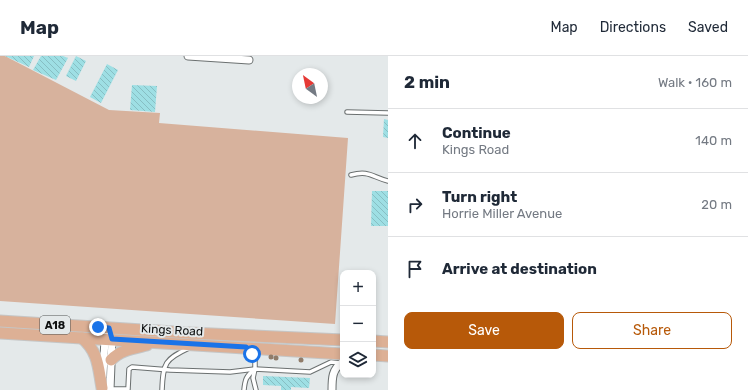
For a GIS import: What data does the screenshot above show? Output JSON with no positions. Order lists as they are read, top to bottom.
{
  "streets": {
    "main road": ["A18", "Kings Road"]
  },
  "north": "top left",
  "page": {
    "header": "Map",
    "nav": ["Map", "Directions", "Saved"],
    "heading": ["2 min", "Walk · 160 m"],
    "list": [
      ["Continue", "Kings Road", "140 m"],
      ["Turn right", "Horrie Miller Avenue", "20 m"],
      "Arrive at destination"
    ],
    "map_buttons": ["+", "−"],
    "buttons": ["Save", "Share"]
  }
}
